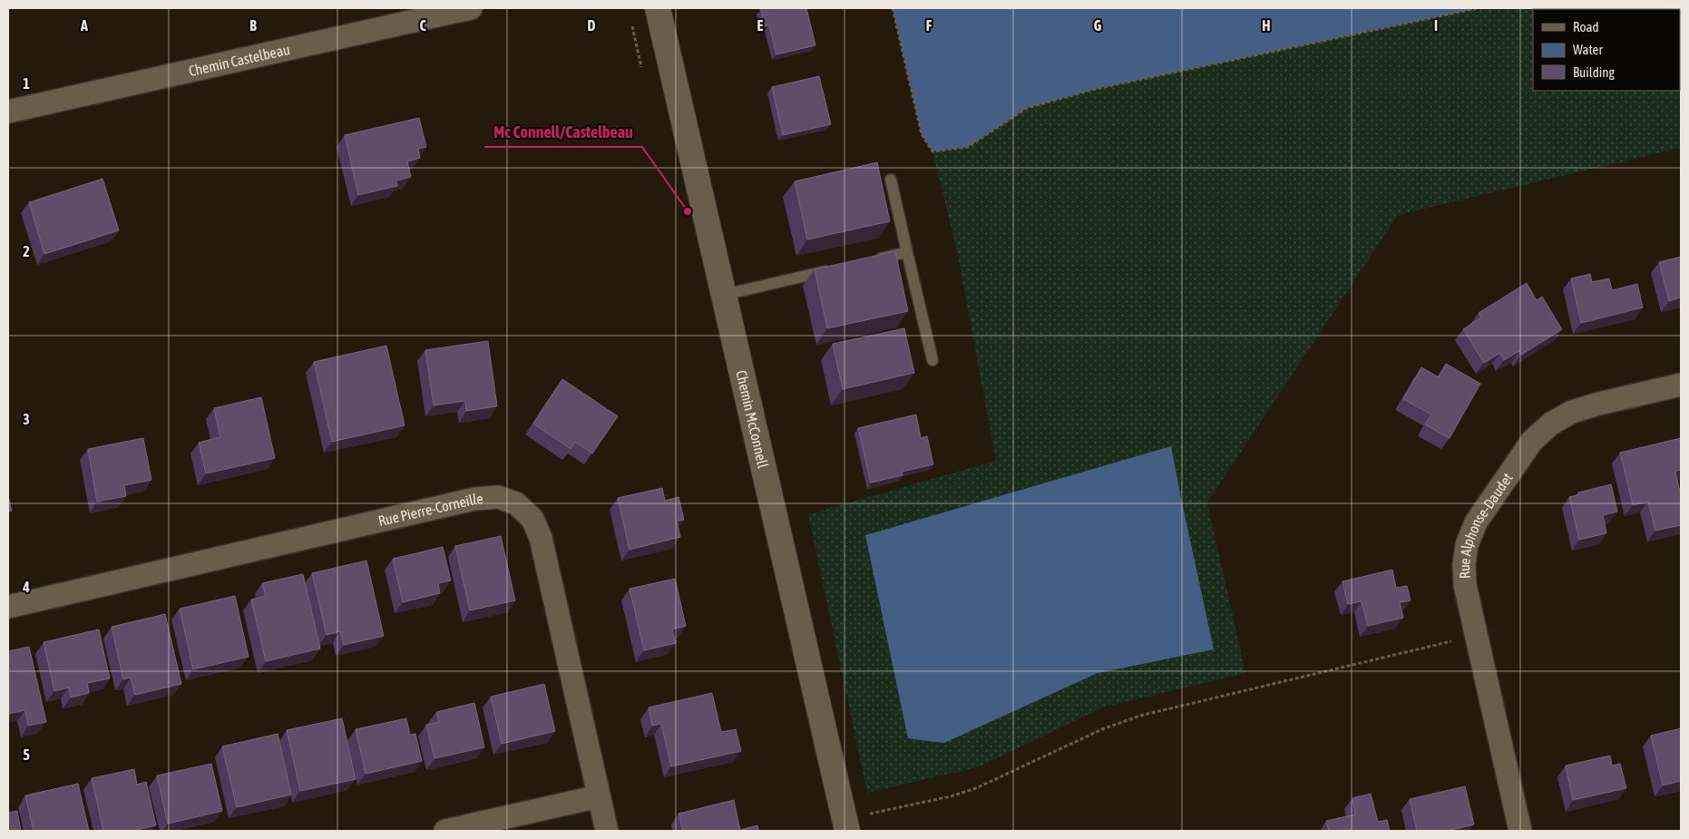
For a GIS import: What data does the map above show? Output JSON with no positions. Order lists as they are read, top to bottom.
{
  "streets": {
    "street": [
      "Chemin Castelbeau",
      "Chemin McConnell",
      "Rue Pierre-Corneille",
      "Rue Alphonse-Daudet"
    ]
  },
  "places": ["Mc Connell/Castelbeau"],
  "legend": ["Road", "Water", "Building"],
  "grid": {
    "columns": [
      "A",
      "B",
      "C",
      "D",
      "E",
      "F",
      "G",
      "H",
      "I"
    ],
    "rows": [
      "1",
      "2",
      "3",
      "4",
      "5"
    ]
  }
}
